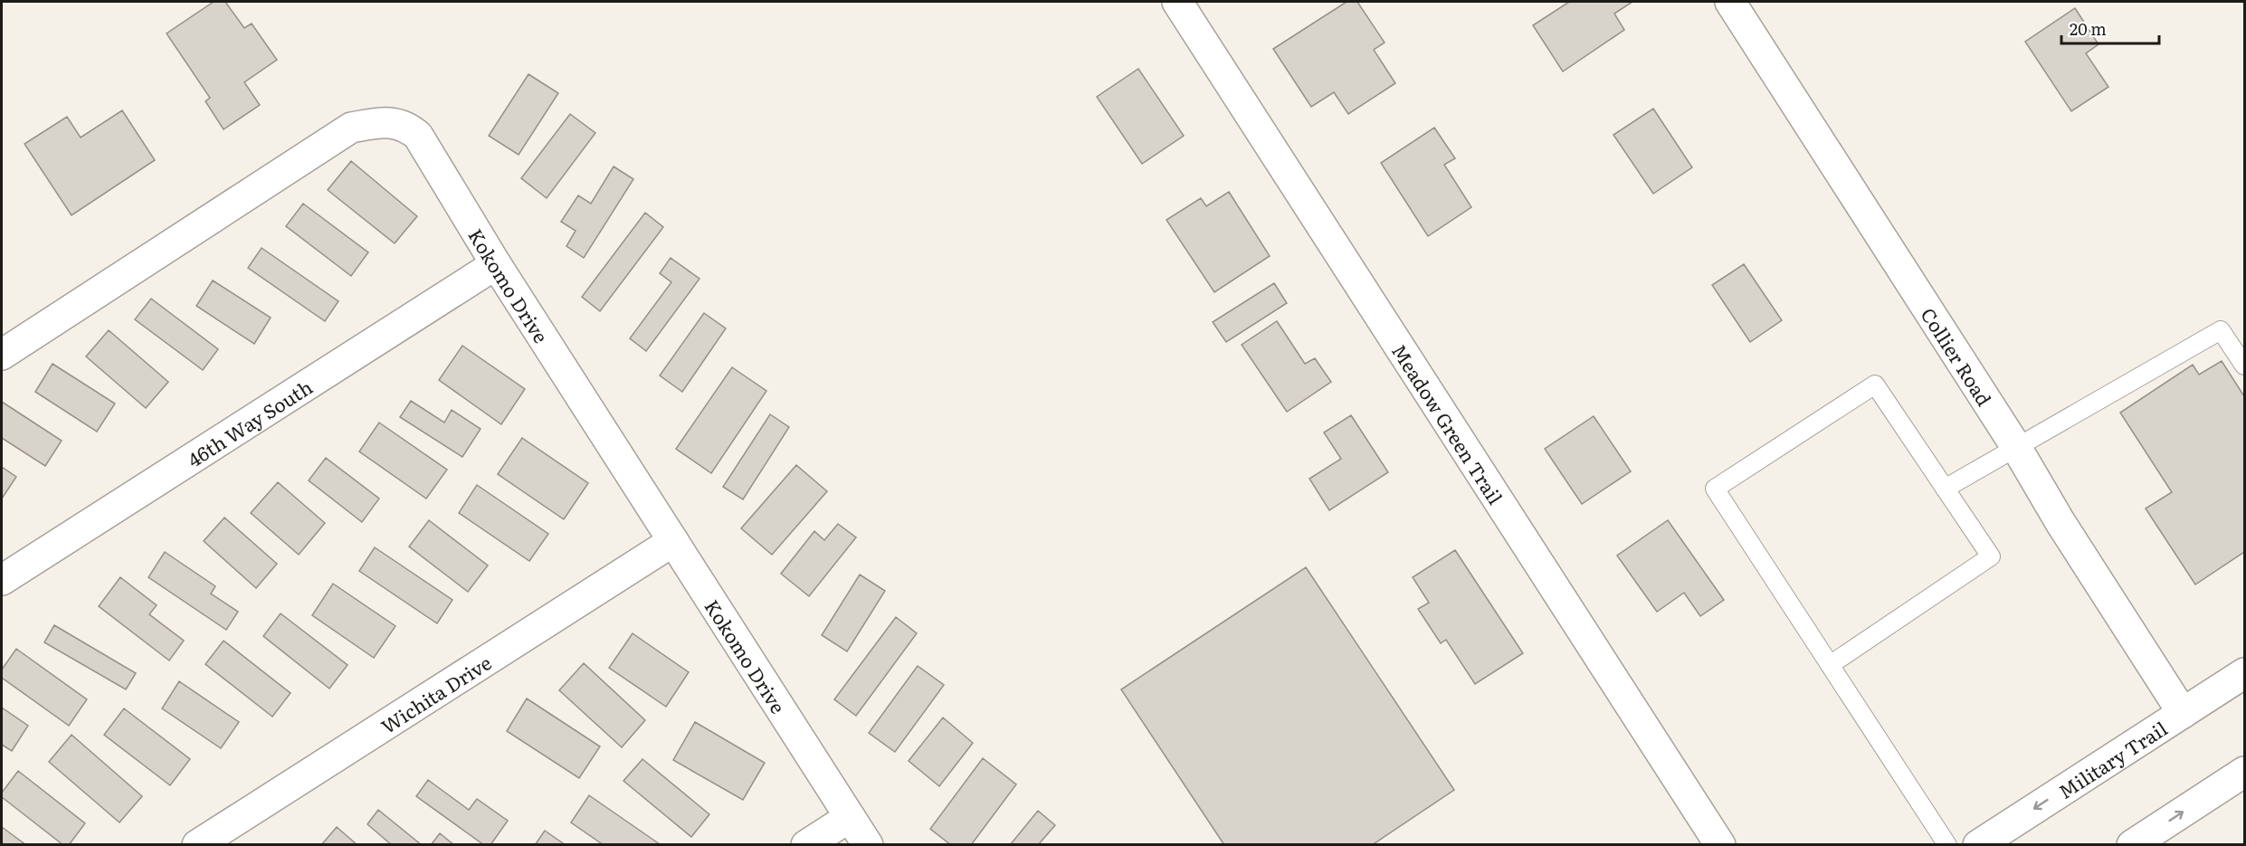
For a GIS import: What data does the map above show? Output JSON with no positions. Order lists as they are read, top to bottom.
{
  "streets": {
    "street": [
      "Kokomo Drive",
      "Collier Road",
      "46th Way South",
      "Meadow Green Trail",
      "Wichita Drive",
      "Military Trail"
    ]
  },
  "crossings": [
    ["Kokomo Drive", "46th Way South"],
    ["Kokomo Drive", "Wichita Drive"],
    ["Collier Road", "Military Trail"]
  ],
  "scale_bar": "20 m"
}
